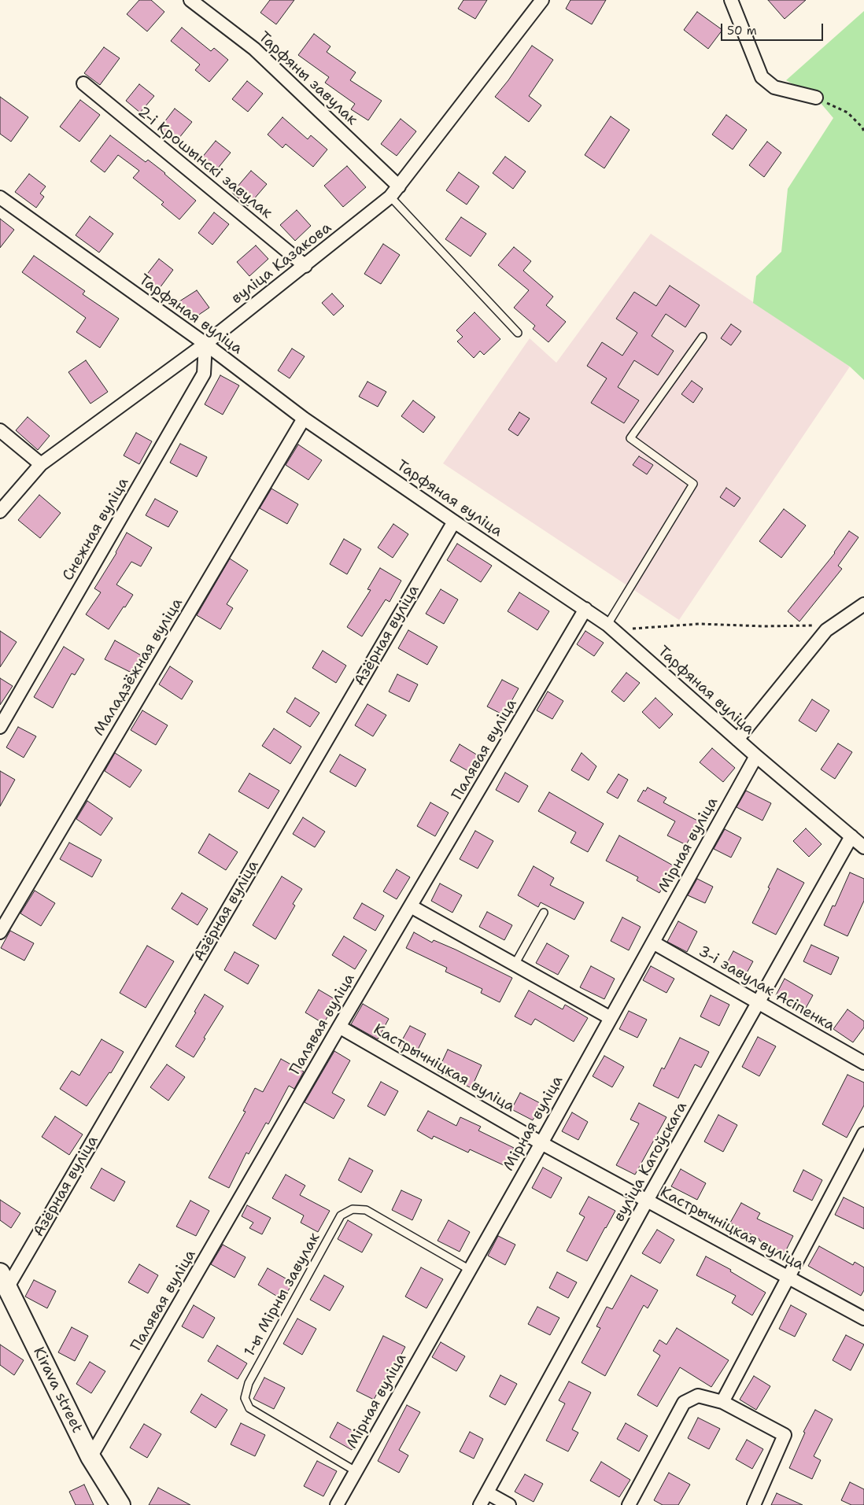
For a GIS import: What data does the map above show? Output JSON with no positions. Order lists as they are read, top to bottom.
{
  "streets": {
    "main road": ["Kirava street"],
    "street": [
      "Тарфяны завулак",
      "2-і Крошынскі завулак",
      "вуліца Казакова",
      "Тарфяная вуліца",
      "Снежная вуліца",
      "Азёрная вуліца",
      "Маладзёжная вуліца",
      "Палявая вуліца",
      "Мірная вуліца",
      "3-і завулак Асіпенка",
      "Кастрычніцкая вуліца",
      "вуліца Катоўскага"
    ],
    "lane": ["1-ы Мірны завулак"]
  },
  "crossings": [
    ["Тарфяны завулак", "вуліца Казакова"],
    ["2-і Крошынскі завулак", "вуліца Казакова"],
    ["вуліца Казакова", "Тарфяная вуліца"],
    ["вуліца Казакова", "Снежная вуліца"],
    ["Тарфяная вуліца", "Снежная вуліца"],
    ["Тарфяная вуліца", "Азёрная вуліца"],
    ["Тарфяная вуліца", "Маладзёжная вуліца"],
    ["Тарфяная вуліца", "Палявая вуліца"],
    ["Тарфяная вуліца", "Мірная вуліца"],
    ["Тарфяная вуліца", "вуліца Катоўскага"],
    ["Азёрная вуліца", "Kirava street"],
    ["Палявая вуліца", "Кастрычніцкая вуліца"],
    ["Палявая вуліца", "Kirava street"],
    ["Мірная вуліца", "3-і завулак Асіпенка"],
    ["Мірная вуліца", "Кастрычніцкая вуліца"],
    ["Мірная вуліца", "1-ы Мірны завулак"],
    ["3-і завулак Асіпенка", "вуліца Катоўскага"],
    ["Кастрычніцкая вуліца", "вуліца Катоўскага"]
  ],
  "scale_bar": "50 m"
}
